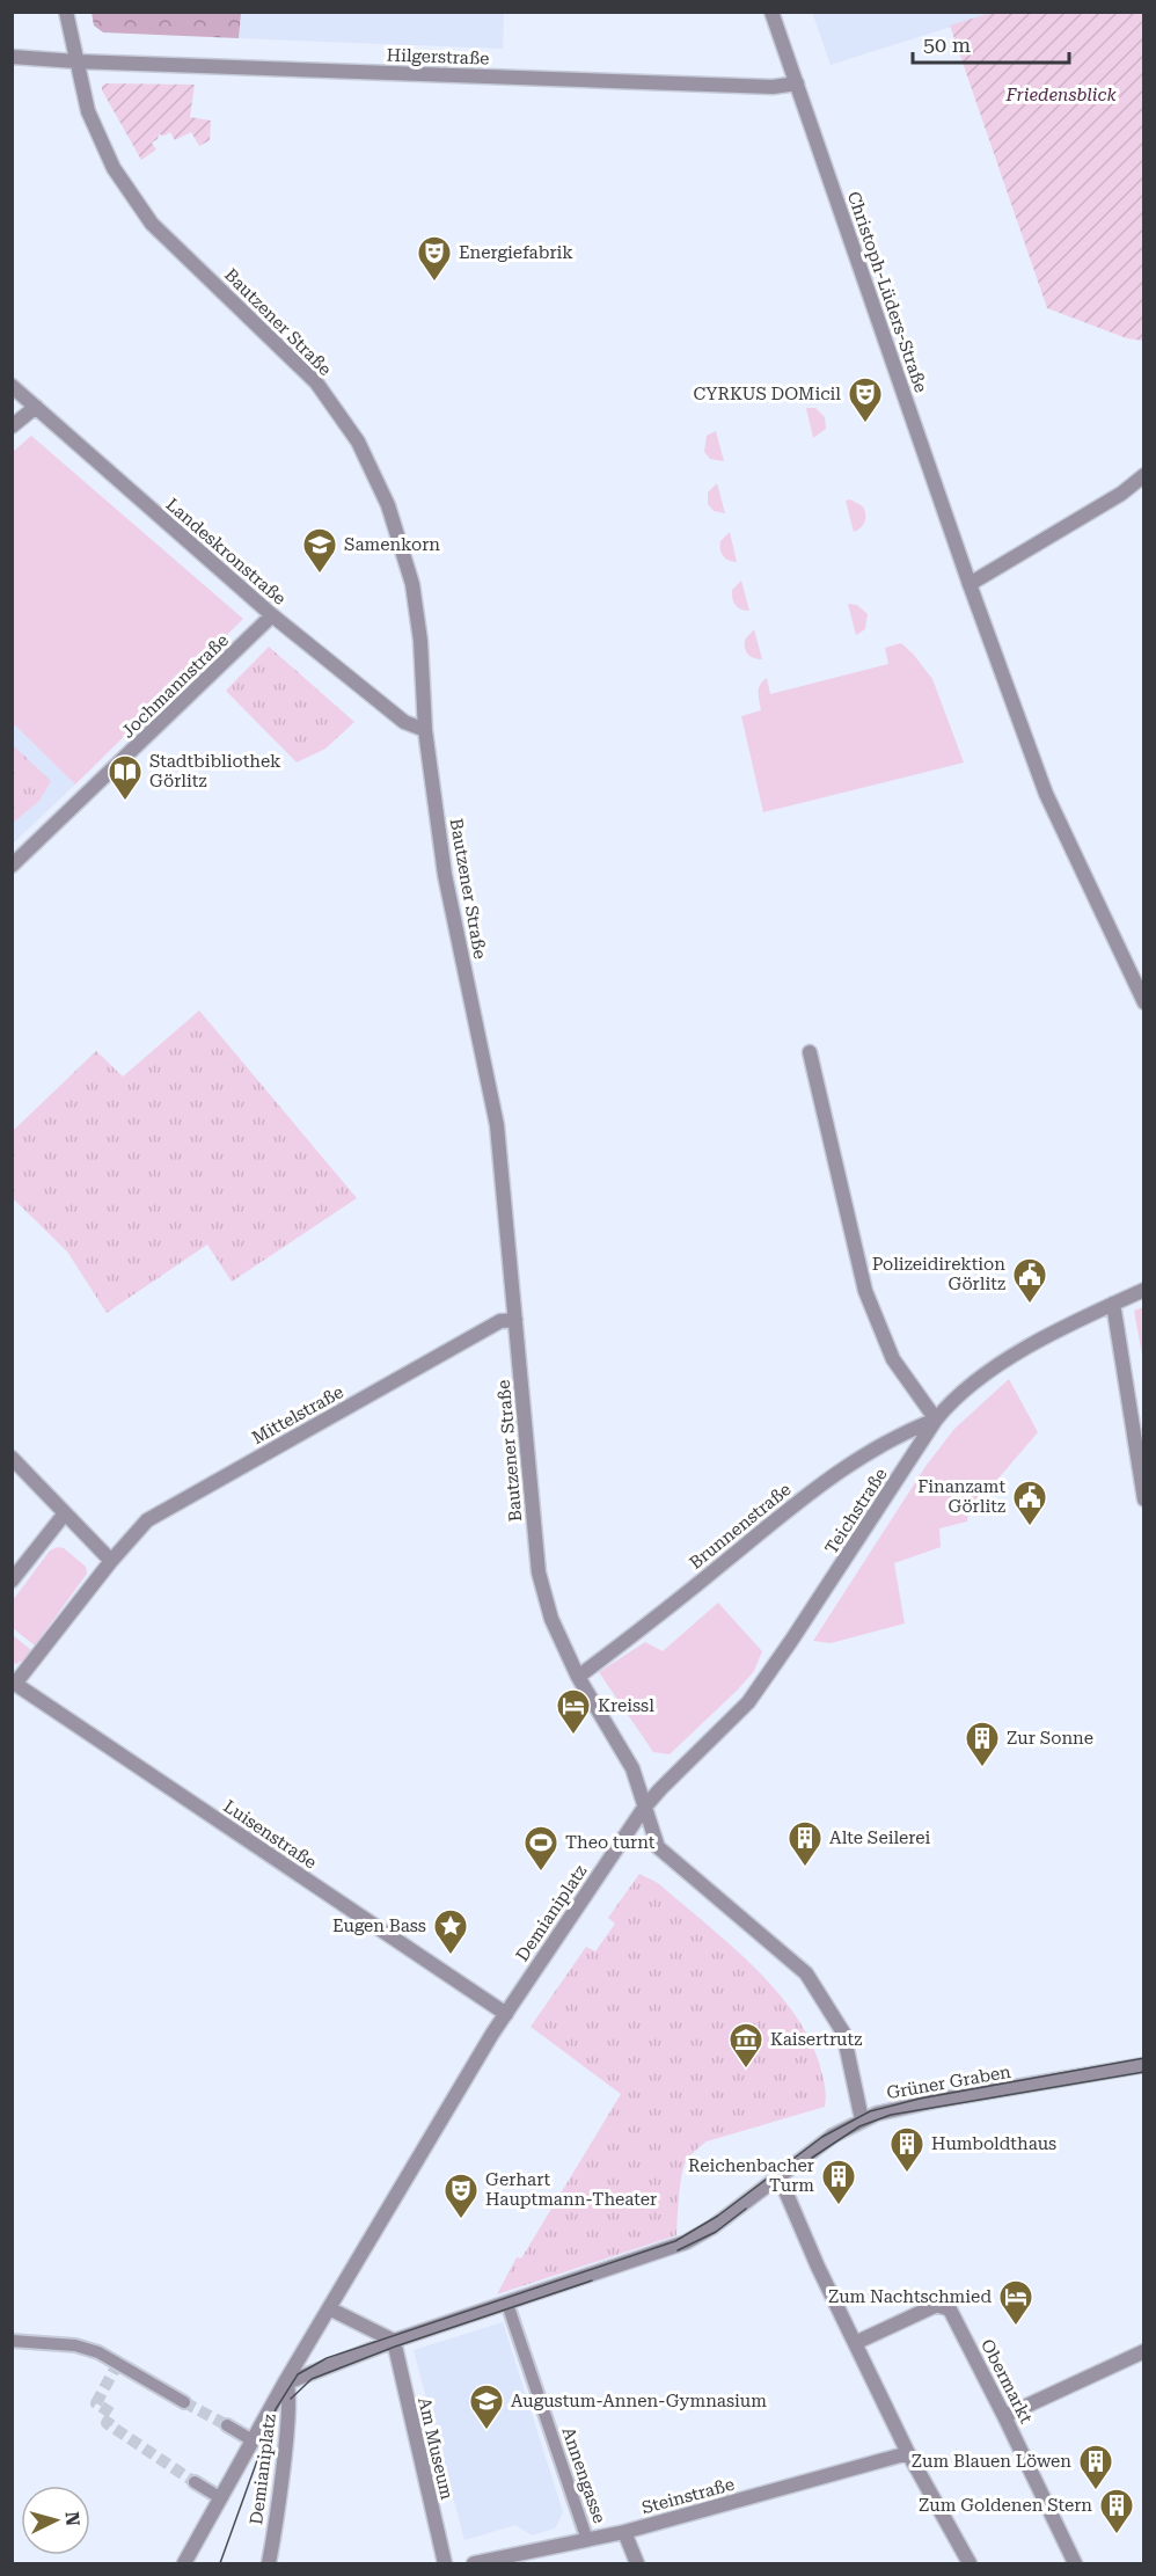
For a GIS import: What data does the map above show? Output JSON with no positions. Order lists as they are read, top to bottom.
{
  "streets": {
    "street": [
      "Hilgerstraße",
      "Christoph-Lüders-Straße",
      "Bautzener Straße",
      "Landeskronstraße",
      "Jochmannstraße",
      "Mittelstraße",
      "Teichstraße",
      "Brunnenstraße",
      "Luisenstraße",
      "Demianiplatz",
      "Grüner Graben",
      "Obermarkt",
      "Am Museum",
      "Annengasse",
      "Steinstraße"
    ]
  },
  "crossings": [
    ["Hilgerstraße", "Christoph-Lüders-Straße"],
    ["Hilgerstraße", "Bautzener Straße"],
    ["Bautzener Straße", "Landeskronstraße"],
    ["Bautzener Straße", "Mittelstraße"],
    ["Bautzener Straße", "Teichstraße"],
    ["Bautzener Straße", "Brunnenstraße"],
    ["Bautzener Straße", "Demianiplatz"],
    ["Landeskronstraße", "Jochmannstraße"],
    ["Mittelstraße", "Luisenstraße"],
    ["Teichstraße", "Brunnenstraße"],
    ["Teichstraße", "Demianiplatz"],
    ["Luisenstraße", "Demianiplatz"],
    ["Grüner Graben", "Annengasse"],
    ["Annengasse", "Steinstraße"]
  ],
  "parks": ["Friedensblick"],
  "places": {
    "theatre": ["Energiefabrik", "CYRKUS DOMicil", "Gerhart Hauptmann-Theater"],
    "school or university": ["Samenkorn", "Augustum-Annen-Gymnasium"],
    "library": ["Stadtbibliothek Görlitz"],
    "public building": ["Polizeidirektion Görlitz", "Finanzamt Görlitz"],
    "hotel": ["Kreissl", "Zum Nachtschmied"],
    "building": [
      "Zur Sonne",
      "Alte Seilerei",
      "Humboldthaus",
      "Reichenbacher Turm",
      "Zum Blauen Löwen",
      "Zum Goldenen Stern"
    ],
    "sports": ["Theo turnt"],
    "place": ["Eugen Bass"],
    "museum": ["Kaisertrutz"]
  },
  "scale_bar": "50 m",
  "north": "right"
}
